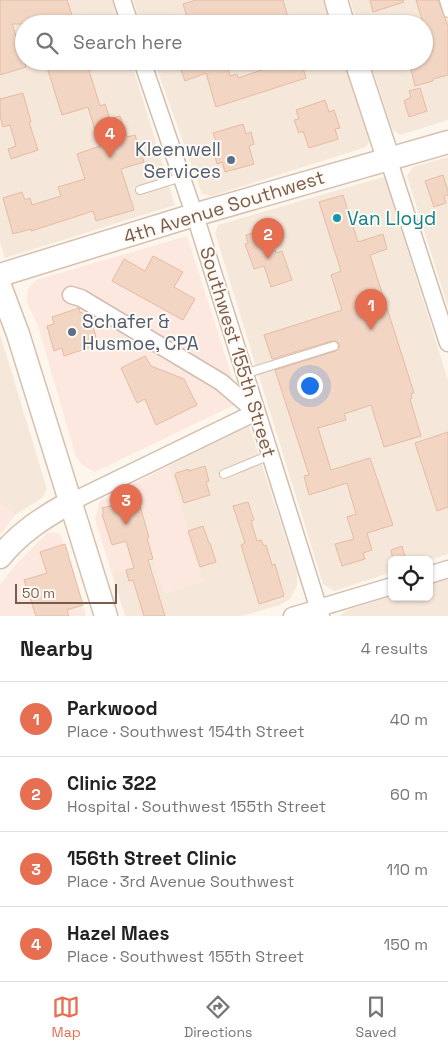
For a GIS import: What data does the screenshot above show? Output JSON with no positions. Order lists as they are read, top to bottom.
{
  "streets": {
    "street": ["4th Avenue Southwest", "Southwest 155th Street"]
  },
  "crossings": [
    ["4th Avenue Southwest", "Southwest 155th Street"]
  ],
  "places": ["Kleenwell Services", "Van Lloyd", "Schafer & Husmoe, CPA"],
  "scale_bar": "50 m",
  "page": {
    "search": "Search here",
    "pins": [
      "4",
      "2",
      "1",
      "3"
    ],
    "scale": "50 m",
    "heading": ["Nearby", "4 results"],
    "list": [
      {
        "mark": "1",
        "name": "Parkwood",
        "note": "Place · Southwest 154th Street",
        "value": "40 m"
      },
      {
        "mark": "2",
        "name": "Clinic 322",
        "note": "Hospital · Southwest 155th Street",
        "value": "60 m"
      },
      {
        "mark": "3",
        "name": "156th Street Clinic",
        "note": "Place · 3rd Avenue Southwest",
        "value": "110 m"
      },
      {
        "mark": "4",
        "name": "Hazel Maes",
        "note": "Place · Southwest 155th Street",
        "value": "150 m"
      }
    ],
    "nav": ["Map", "Directions", "Saved"]
  }
}
